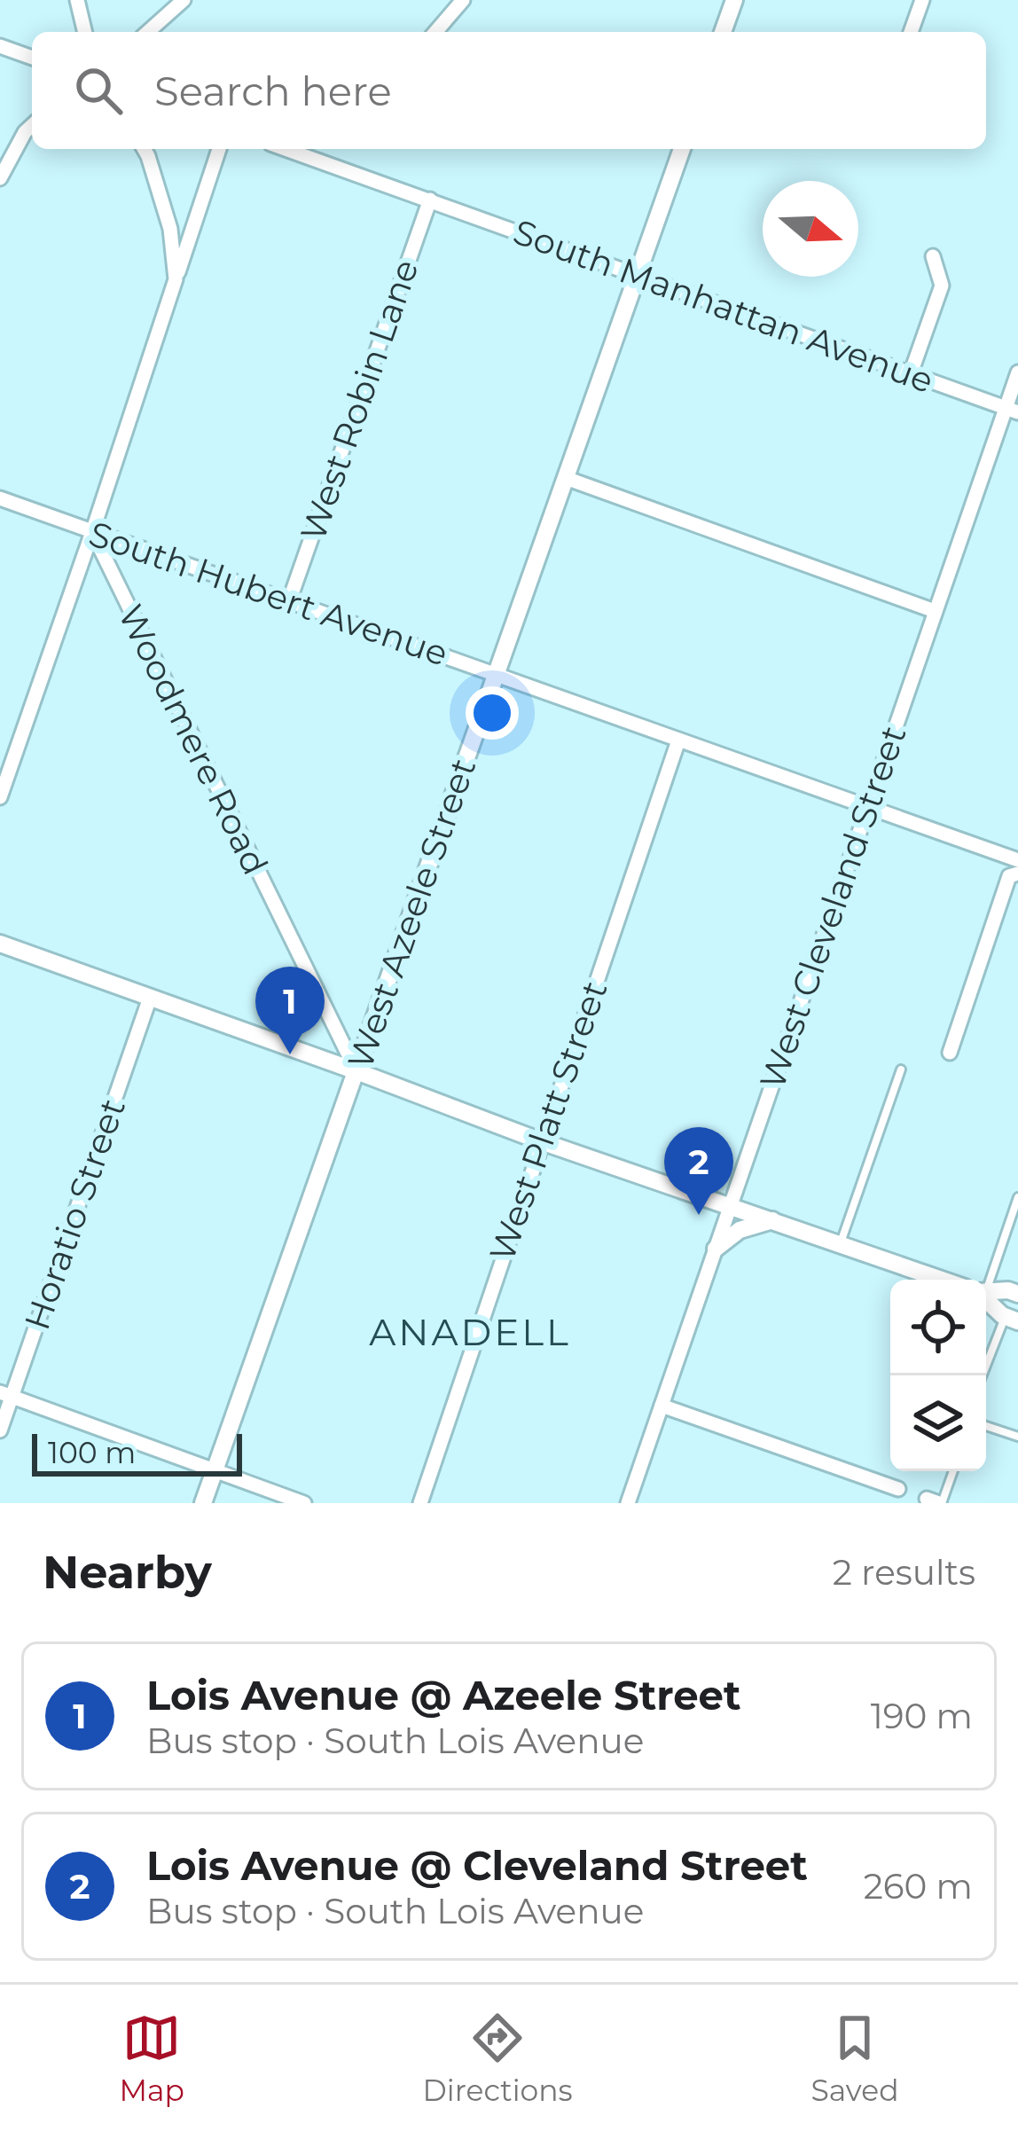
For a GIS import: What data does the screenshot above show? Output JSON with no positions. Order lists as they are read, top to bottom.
{
  "streets": {
    "street": [
      "South Manhattan Avenue",
      "West Robin Lane",
      "South Hubert Avenue",
      "Woodmere Road",
      "West Cleveland Street",
      "West Azeele Street",
      "West Platt Street",
      "Horatio Street"
    ]
  },
  "crossings": [
    ["South Manhattan Avenue", "West Robin Lane"],
    ["South Manhattan Avenue", "West Cleveland Street"],
    ["South Manhattan Avenue", "West Azeele Street"],
    ["West Robin Lane", "South Hubert Avenue"],
    ["South Hubert Avenue", "Woodmere Road"],
    ["South Hubert Avenue", "West Cleveland Street"],
    ["South Hubert Avenue", "West Azeele Street"],
    ["South Hubert Avenue", "West Platt Street"],
    ["Woodmere Road", "West Azeele Street"]
  ],
  "districts": ["ANADELL"],
  "scale_bar": "100 m",
  "north": "right",
  "page": {
    "search": "Search here",
    "pins": ["1", "2"],
    "scale": "100 m",
    "heading": ["Nearby", "2 results"],
    "list": [
      {
        "mark": "1",
        "name": "Lois Avenue @ Azeele Street",
        "note": "Bus stop · South Lois Avenue",
        "value": "190 m"
      },
      {
        "mark": "2",
        "name": "Lois Avenue @ Cleveland Street",
        "note": "Bus stop · South Lois Avenue",
        "value": "260 m"
      }
    ],
    "nav": ["Map", "Directions", "Saved"]
  }
}
